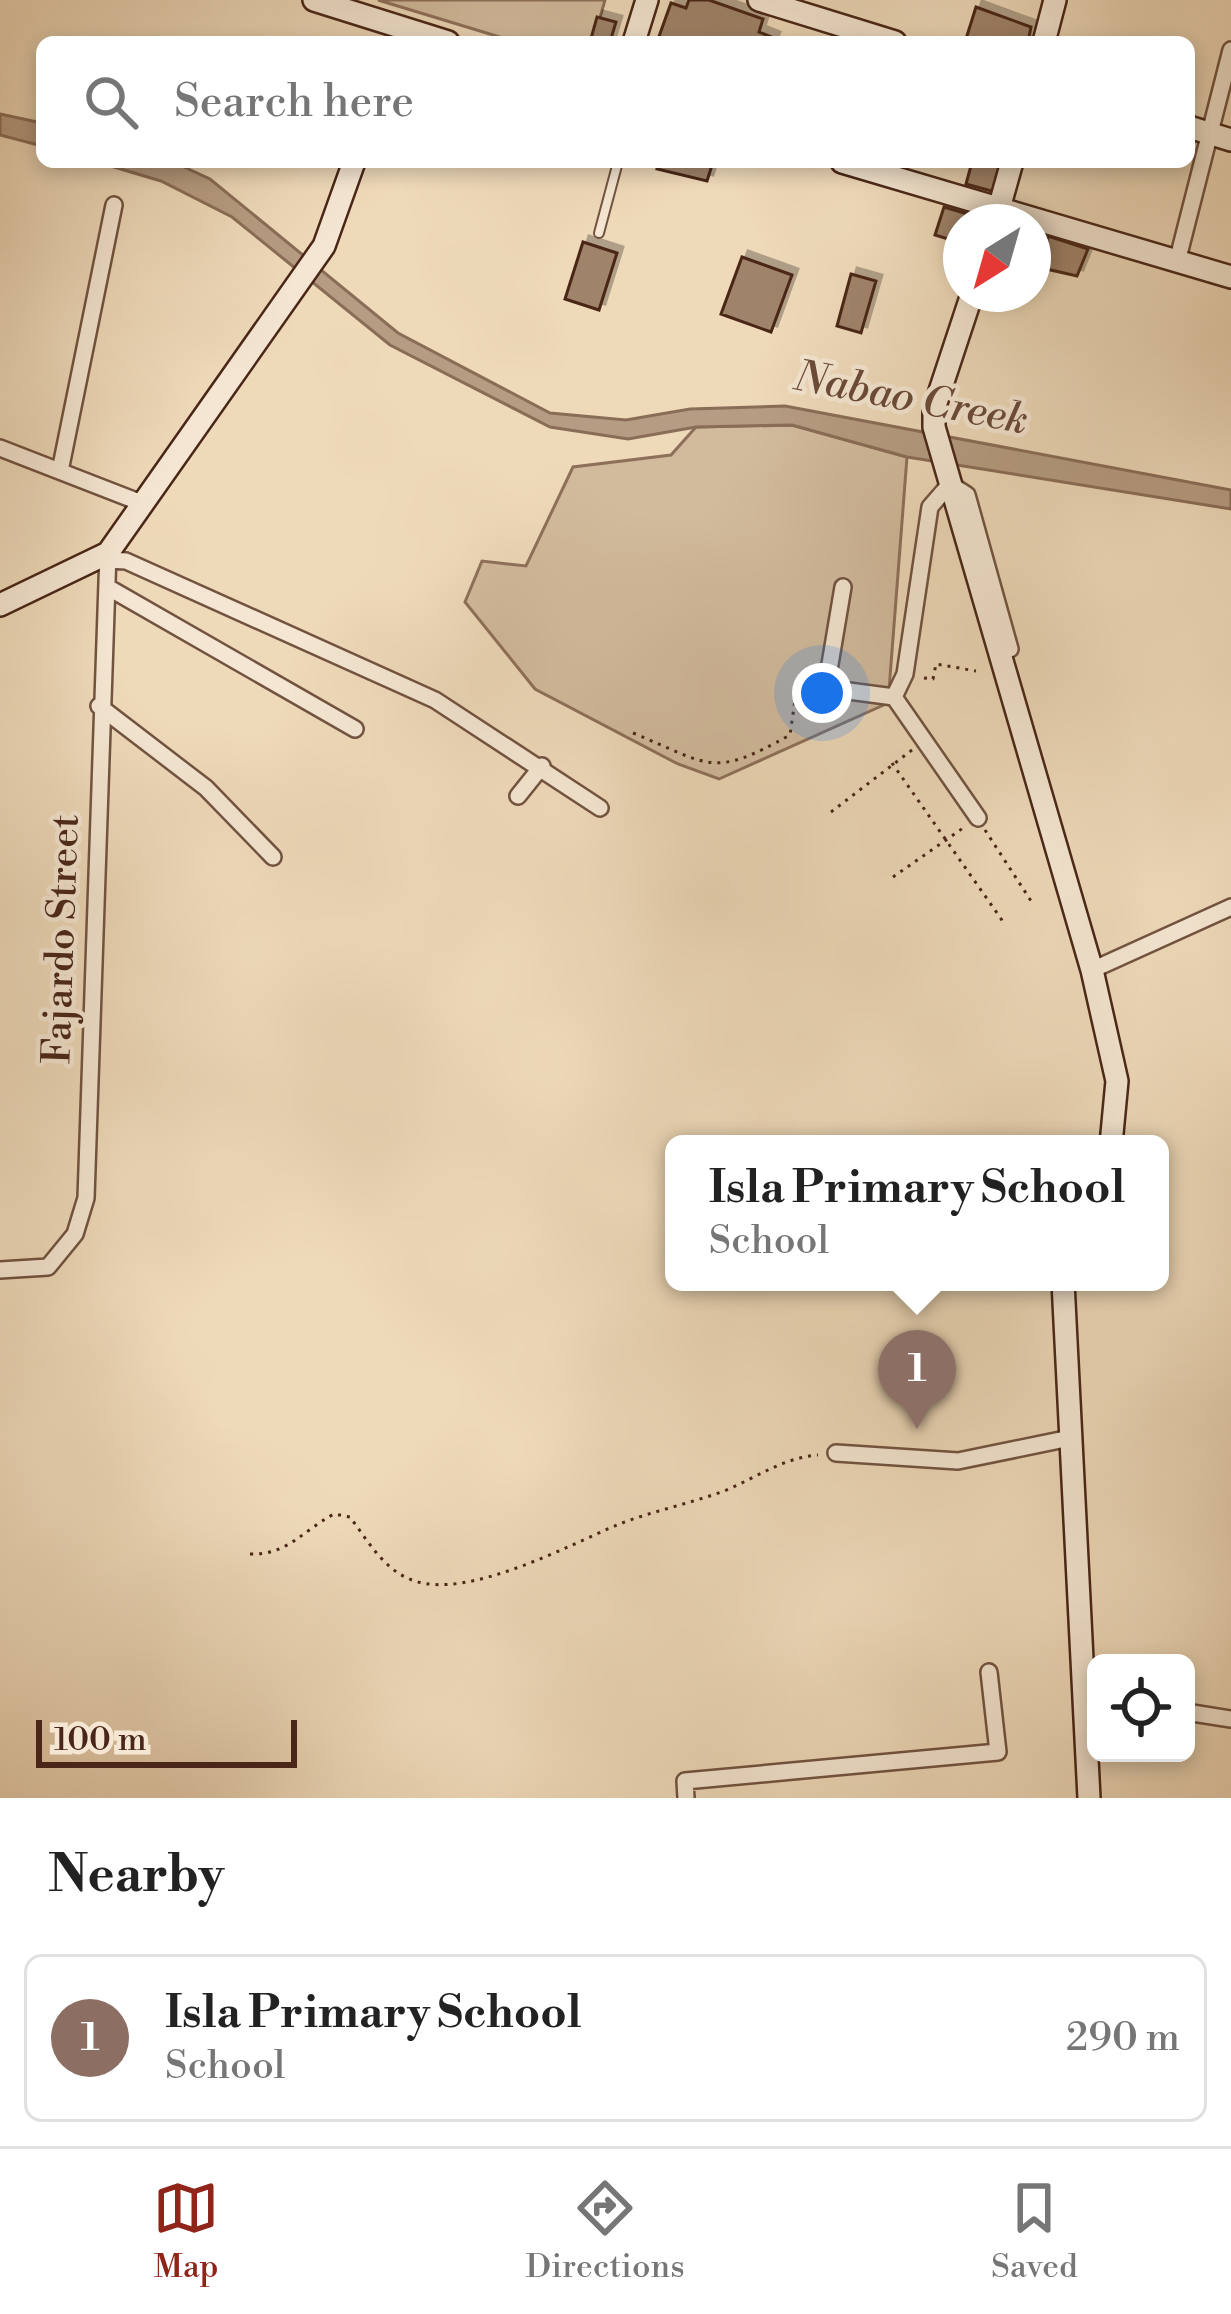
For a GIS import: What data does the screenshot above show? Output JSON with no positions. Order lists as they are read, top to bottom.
{
  "streets": {
    "street": ["Fajardo Street"]
  },
  "water": ["Nabao Creek"],
  "scale_bar": "100 m",
  "north": "bottom left",
  "page": {
    "search": "Search here",
    "popup": ["Isla Primary School", "School"],
    "pins": "1",
    "scale": "100 m",
    "heading": "Nearby",
    "list": [
      {
        "mark": "1",
        "name": "Isla Primary School",
        "note": "School",
        "value": "290 m"
      }
    ],
    "nav": ["Map", "Directions", "Saved"]
  }
}
